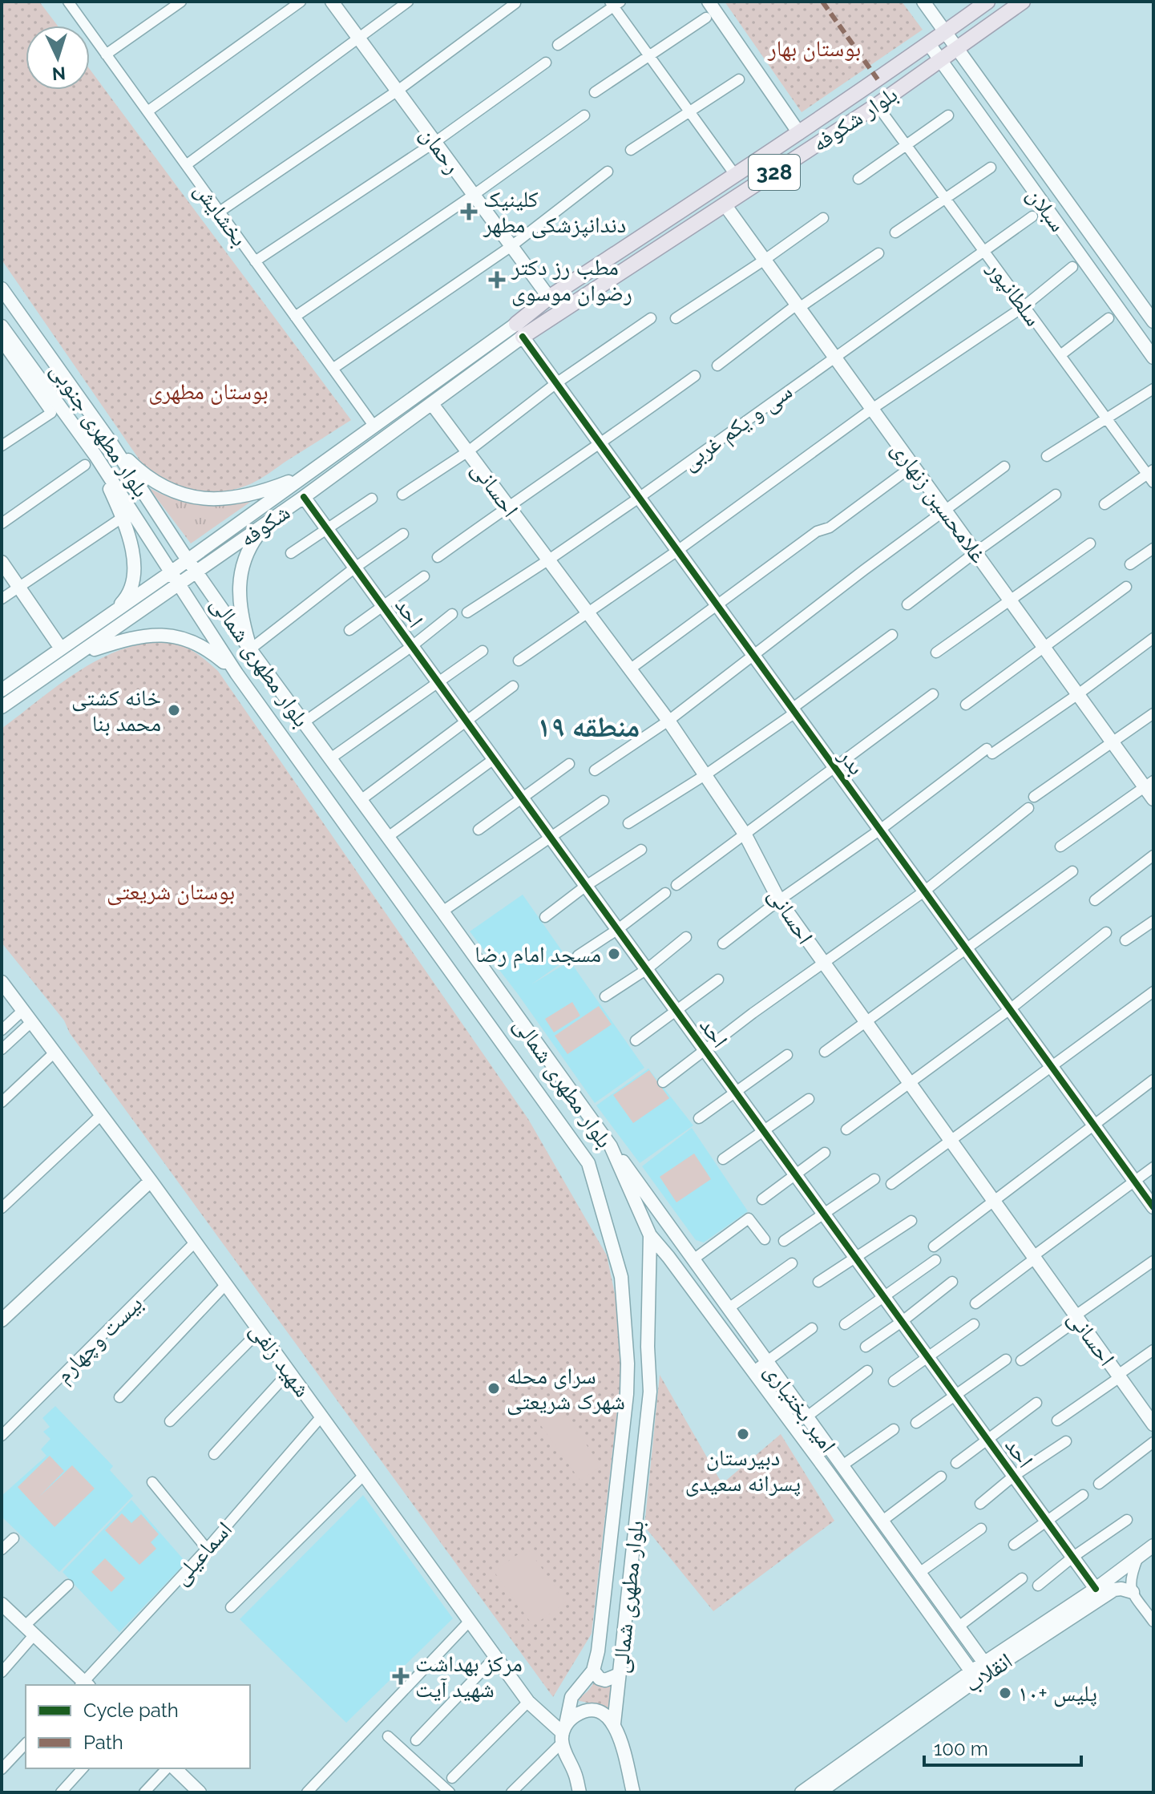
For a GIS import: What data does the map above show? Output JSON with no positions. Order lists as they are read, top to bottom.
{
  "streets": {
    "main road": [
      "بلوار شکوفه",
      "رحمان",
      "328",
      "سبلان",
      "بلوار مطهری جنوبی",
      "احسانی",
      "غلامحسین زنهاری",
      "شکوفه",
      "احد",
      "بلوار مطهری شمالی",
      "بدر",
      "شهید زلفی",
      "امیر بختیاری",
      "انقلاب"
    ],
    "street": [
      "بخشایش",
      "سلطانپور",
      "سی و یکم غربی",
      "بیست وچهارم",
      "اسماعیلی"
    ]
  },
  "crossings": [
    ["بلوار شکوفه", "رحمان"],
    ["بلوار شکوفه", "سبلان"],
    ["بلوار شکوفه", "سلطانپور"],
    ["بلوار شکوفه", "غلامحسین زنهاری"],
    ["بلوار شکوفه", "شکوفه"],
    ["بلوار شکوفه", "بدر"],
    ["بخشایش", "شکوفه"],
    ["سلطانپور", "سی و یکم غربی"],
    ["سی و یکم غربی", "احسانی"],
    ["سی و یکم غربی", "غلامحسین زنهاری"],
    ["سی و یکم غربی", "بدر"],
    ["بلوار مطهری جنوبی", "شکوفه"],
    ["بلوار مطهری جنوبی", "بلوار مطهری شمالی"],
    ["احسانی", "شکوفه"],
    ["شکوفه", "احد"],
    ["شکوفه", "بلوار مطهری شمالی"],
    ["شکوفه", "بدر"],
    ["احد", "انقلاب"],
    ["بلوار مطهری شمالی", "شهید زلفی"],
    ["بلوار مطهری شمالی", "امیر بختیاری"],
    ["بیست وچهارم", "شهید زلفی"],
    ["شهید زلفی", "اسماعیلی"],
    ["امیر بختیاری", "انقلاب"]
  ],
  "districts": ["منطقه ۱۹"],
  "parks": ["بوستان بهار", "بوستان مطهری", "بوستان شریعتی"],
  "places": {
    "health": ["کلینیک دندانپزشکی مطهر", "مطب رز دکتر رضوان موسوی", "مرکز بهداشت شهید آیت"],
    "other": [
      "خانه کشتی محمد بنا",
      "مسجد امام رضا",
      "سرای محله شهرک شریعتی",
      "دبیرستان پسرانه سعیدی",
      "پلیس +۱۰"
    ]
  },
  "legend": ["Cycle path", "Path"],
  "scale_bar": "100 m",
  "north": "bottom"
}
